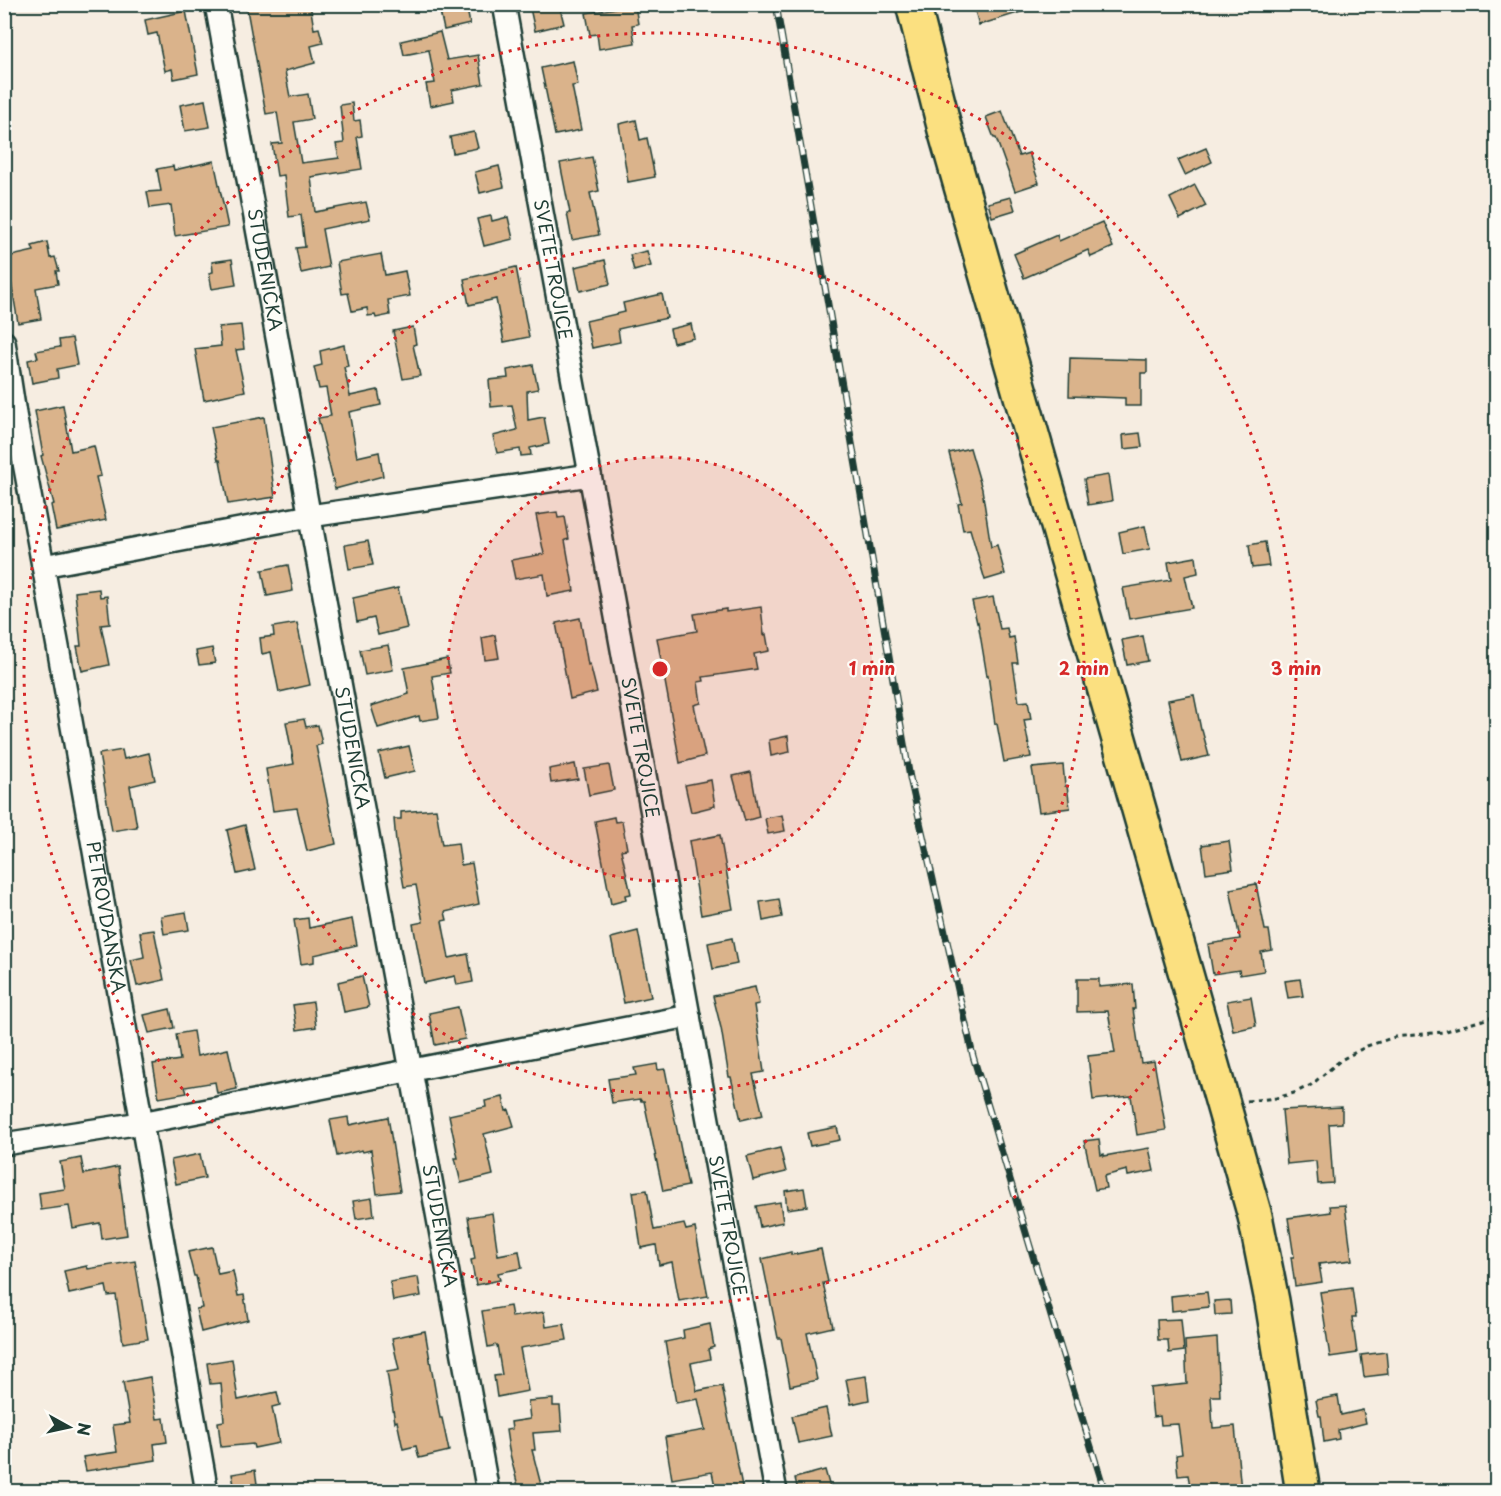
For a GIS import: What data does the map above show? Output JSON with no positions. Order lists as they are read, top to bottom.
{
  "streets": {
    "street": ["STUDENIČKA", "SVETE TROJICE", "PETROVDANSKA"]
  },
  "north": "right",
  "rings": ["1 min", "2 min", "3 min"]
}
